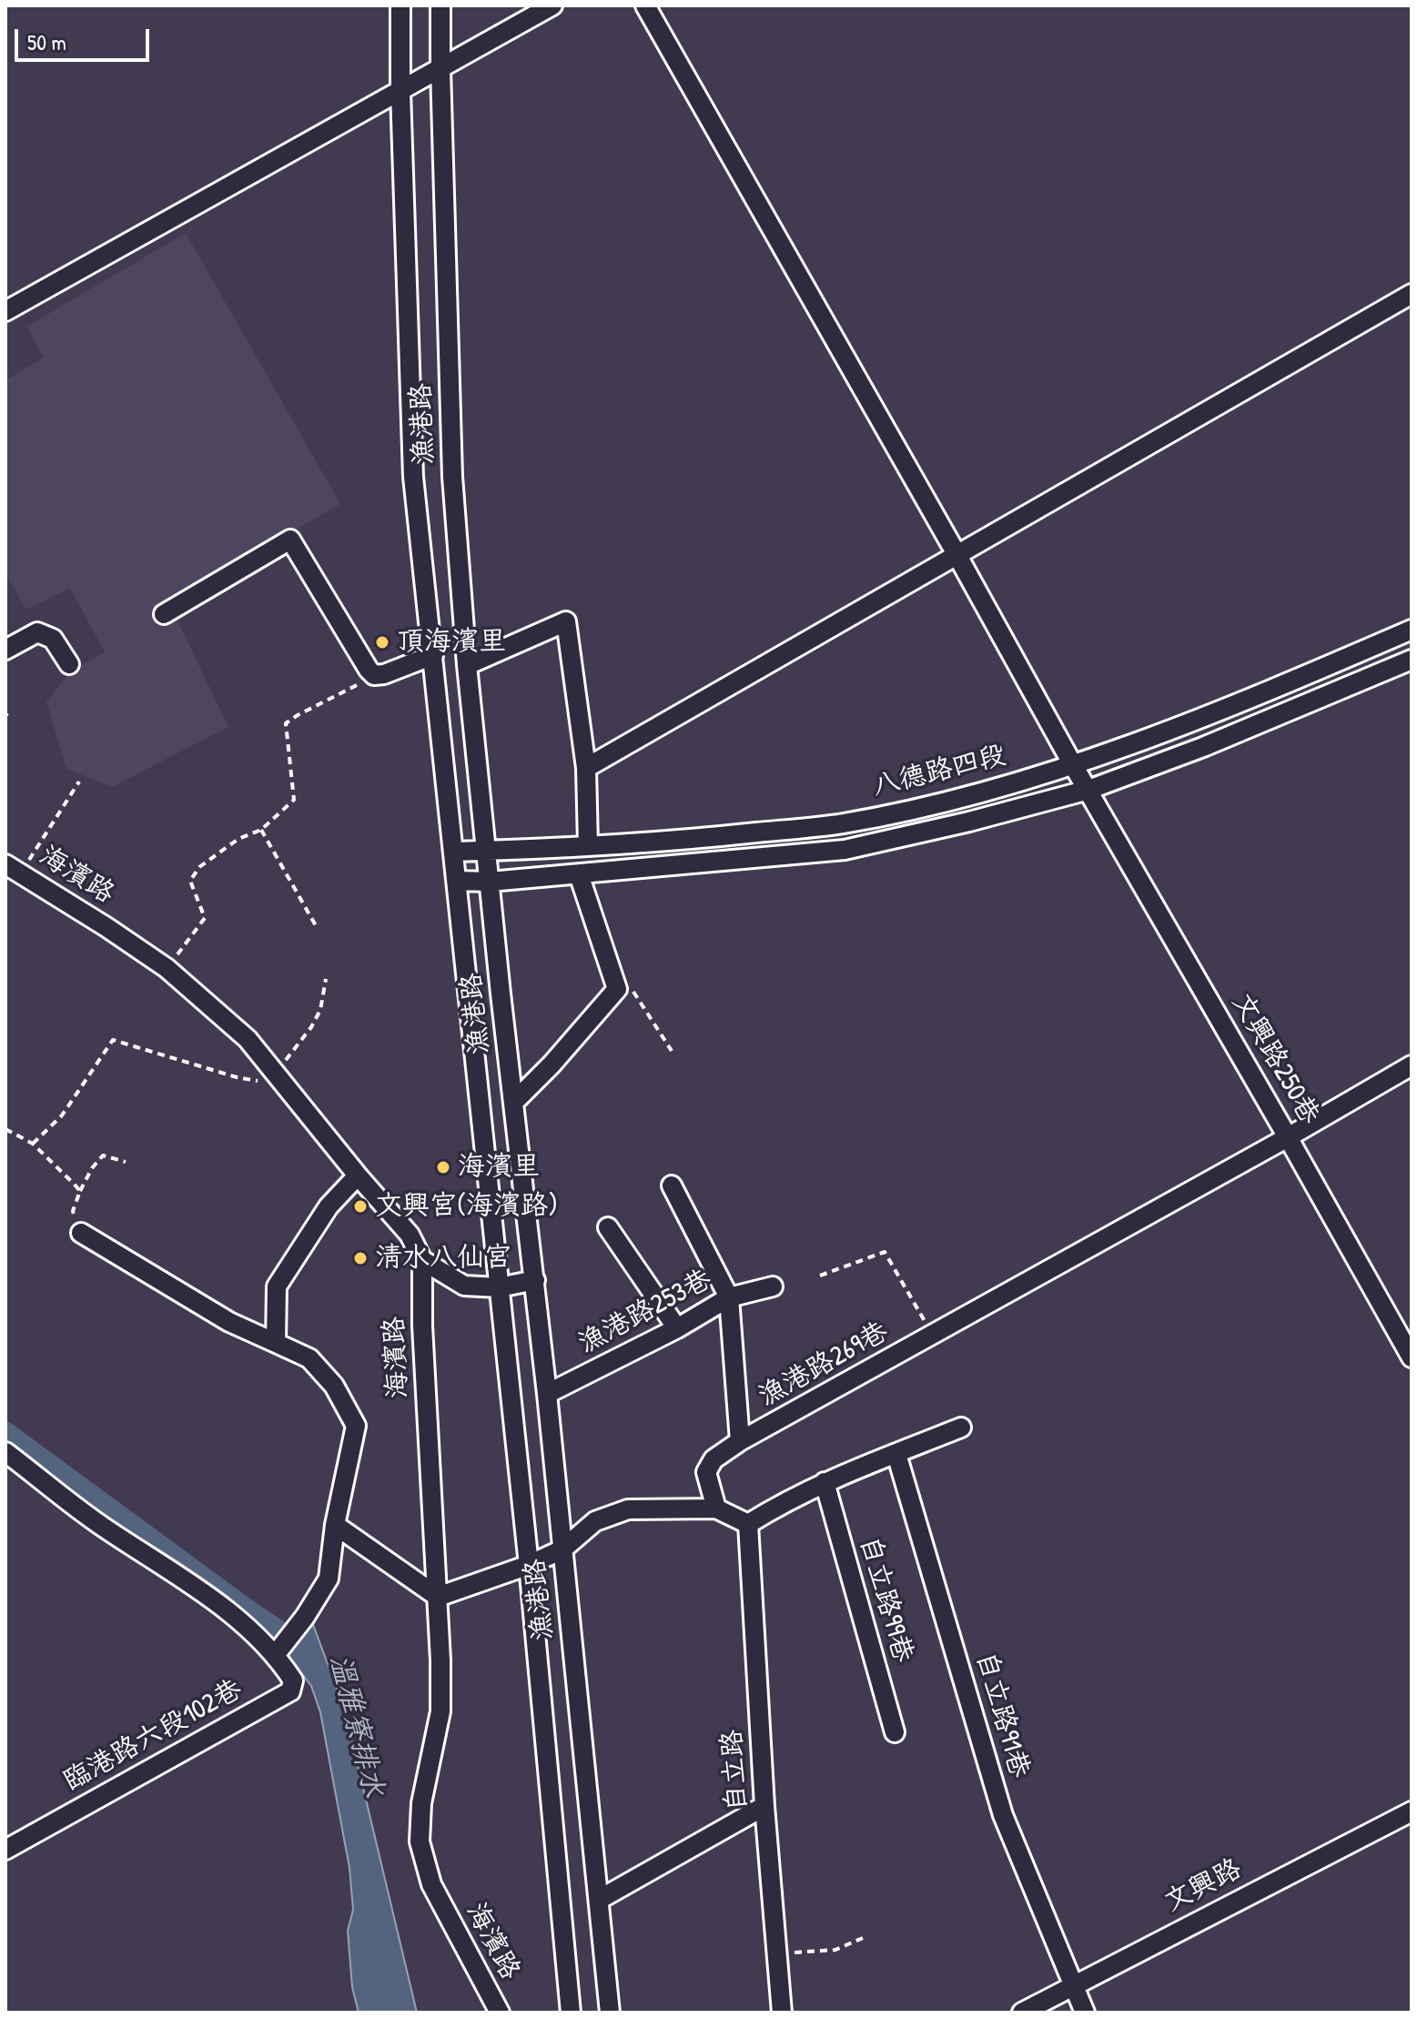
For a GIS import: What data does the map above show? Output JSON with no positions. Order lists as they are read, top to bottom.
{
  "streets": {
    "street": [
      "漁港路",
      "八德路四段",
      "海濱路",
      "文興路250巷",
      "漁港路253巷",
      "漁港路269巷",
      "自立路99巷",
      "自立路91巷",
      "臨港路六段102巷",
      "自立路",
      "文興路"
    ]
  },
  "crossings": [
    ["漁港路", "八德路四段"],
    ["漁港路", "漁港路253巷"],
    ["八德路四段", "文興路250巷"],
    ["文興路250巷", "漁港路269巷"],
    ["漁港路253巷", "漁港路269巷"],
    ["自立路91巷", "文興路"]
  ],
  "water": ["溫雅寮排水"],
  "places": [
    "頂海濱里",
    "海濱里",
    "文興宮(海濱路)",
    "清水八仙宮"
  ],
  "scale_bar": "50 m"
}
